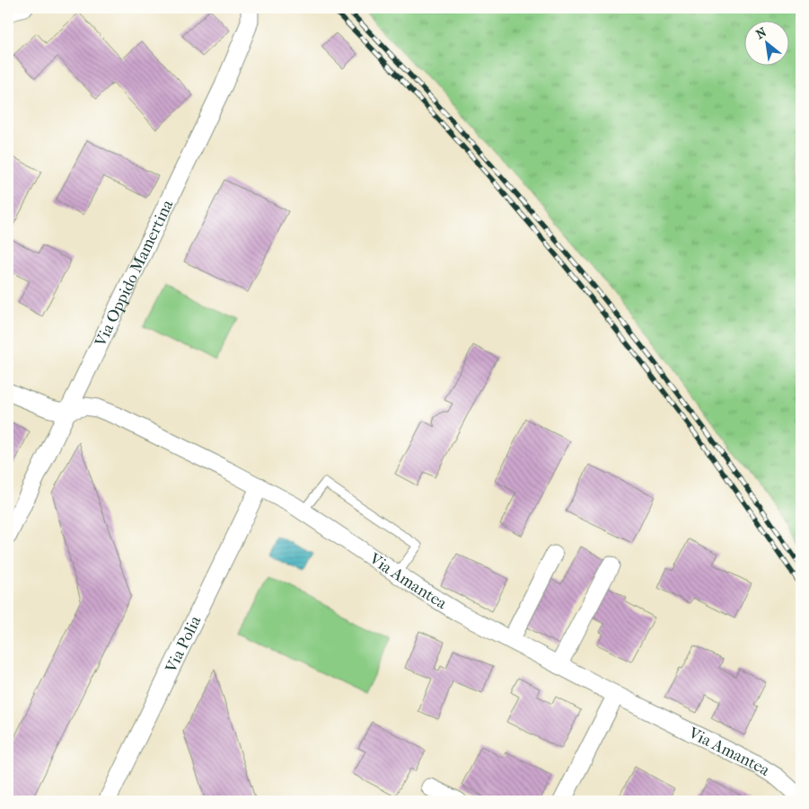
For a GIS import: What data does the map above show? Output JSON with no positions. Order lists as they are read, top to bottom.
{
  "streets": {
    "street": ["Via Oppido Mamertina", "Via Amantea", "Via Polia"]
  },
  "crossings": [
    ["Via Oppido Mamertina", "Via Amantea"],
    ["Via Amantea", "Via Polia"]
  ],
  "north": "top left"
}
